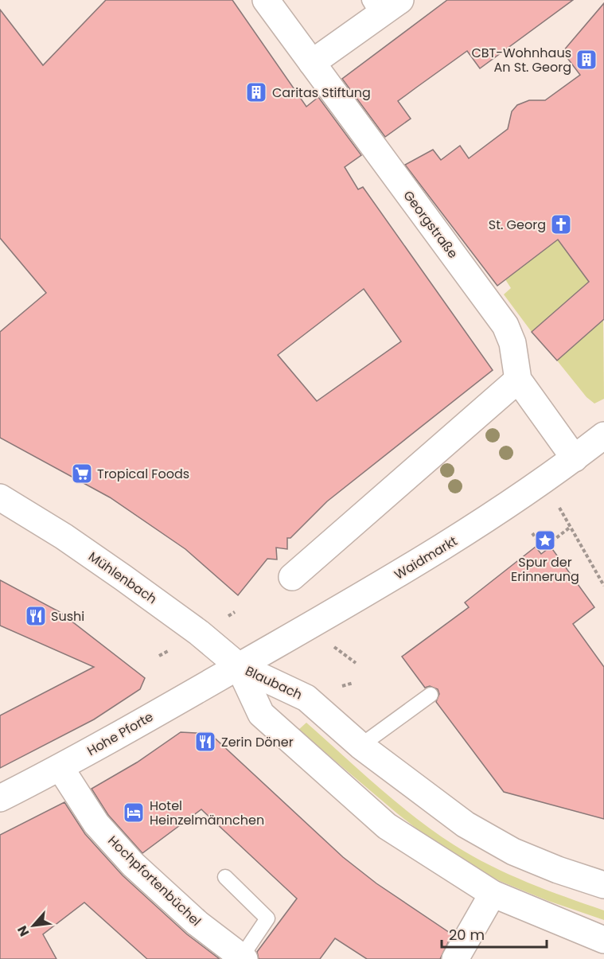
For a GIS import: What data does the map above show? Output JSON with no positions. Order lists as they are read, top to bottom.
{
  "streets": {
    "street": [
      "Georgstraße",
      "Waidmarkt",
      "Mühlenbach",
      "Blaubach",
      "Hohe Pforte",
      "Hochpfortenbüchel"
    ]
  },
  "crossings": [
    ["Georgstraße", "Waidmarkt"],
    ["Waidmarkt", "Mühlenbach"],
    ["Waidmarkt", "Blaubach"],
    ["Waidmarkt", "Hohe Pforte"],
    ["Mühlenbach", "Blaubach"],
    ["Mühlenbach", "Hohe Pforte"],
    ["Blaubach", "Hohe Pforte"],
    ["Hohe Pforte", "Hochpfortenbüchel"]
  ],
  "places": {
    "building": ["CBT-Wohnhaus An St. Georg", "Caritas Stiftung"],
    "church": ["St. Georg"],
    "supermarket": ["Tropical Foods"],
    "place": ["Spur der Erinnerung"],
    "restaurant": ["Sushi", "Zerin Döner"],
    "hotel": ["Hotel Heinzelmännchen"]
  },
  "scale_bar": "20 m",
  "north": "bottom left"
}
